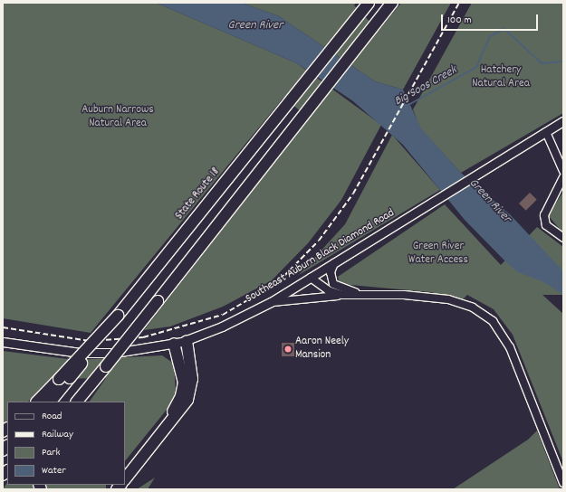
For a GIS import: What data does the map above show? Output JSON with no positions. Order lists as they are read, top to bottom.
{
  "streets": {
    "highway": ["State Route 18"],
    "main road": ["Southeast Auburn Black Diamond Road"]
  },
  "water": ["Green River", "Big Soos Creek"],
  "parks": ["Hatchery Natural Area", "Auburn Narrows Natural Area", "Green River Water Access"],
  "places": ["Aaron Neely Mansion"],
  "legend": [
    "Road",
    "Railway",
    "Park",
    "Water"
  ],
  "scale_bar": "100 m"
}
